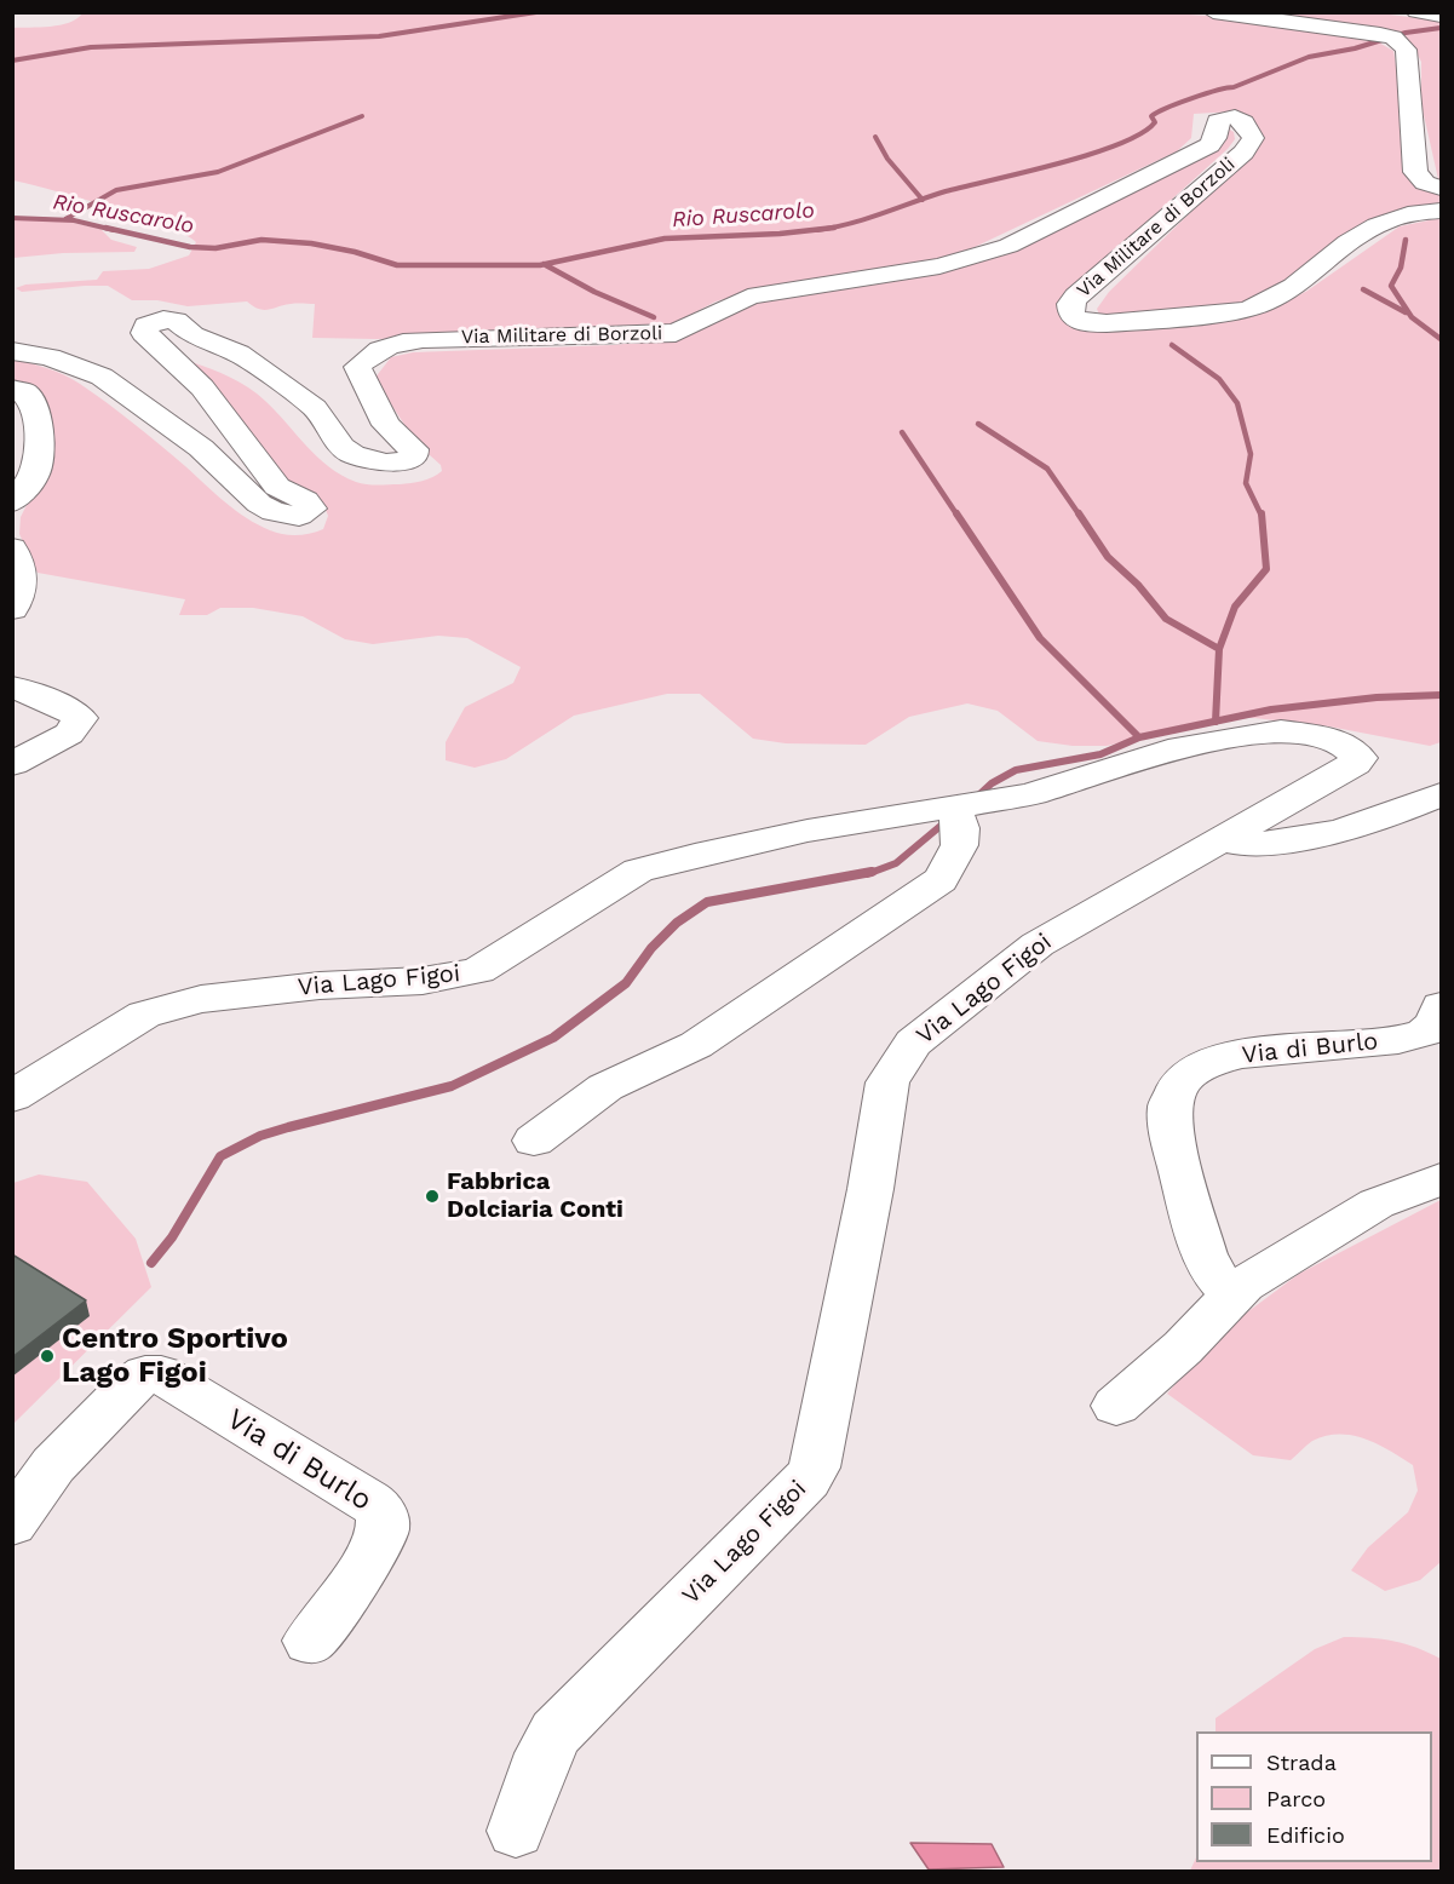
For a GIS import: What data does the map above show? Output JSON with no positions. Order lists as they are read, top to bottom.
{
  "streets": {
    "street": ["Via Militare di Borzoli", "Via Lago Figoi", "Via di Burlo"]
  },
  "water": ["Rio Ruscarolo"],
  "places": ["Fabbrica Dolciaria Conti", "Centro Sportivo Lago Figoi"],
  "legend": ["Strada", "Parco", "Edificio"]
}
